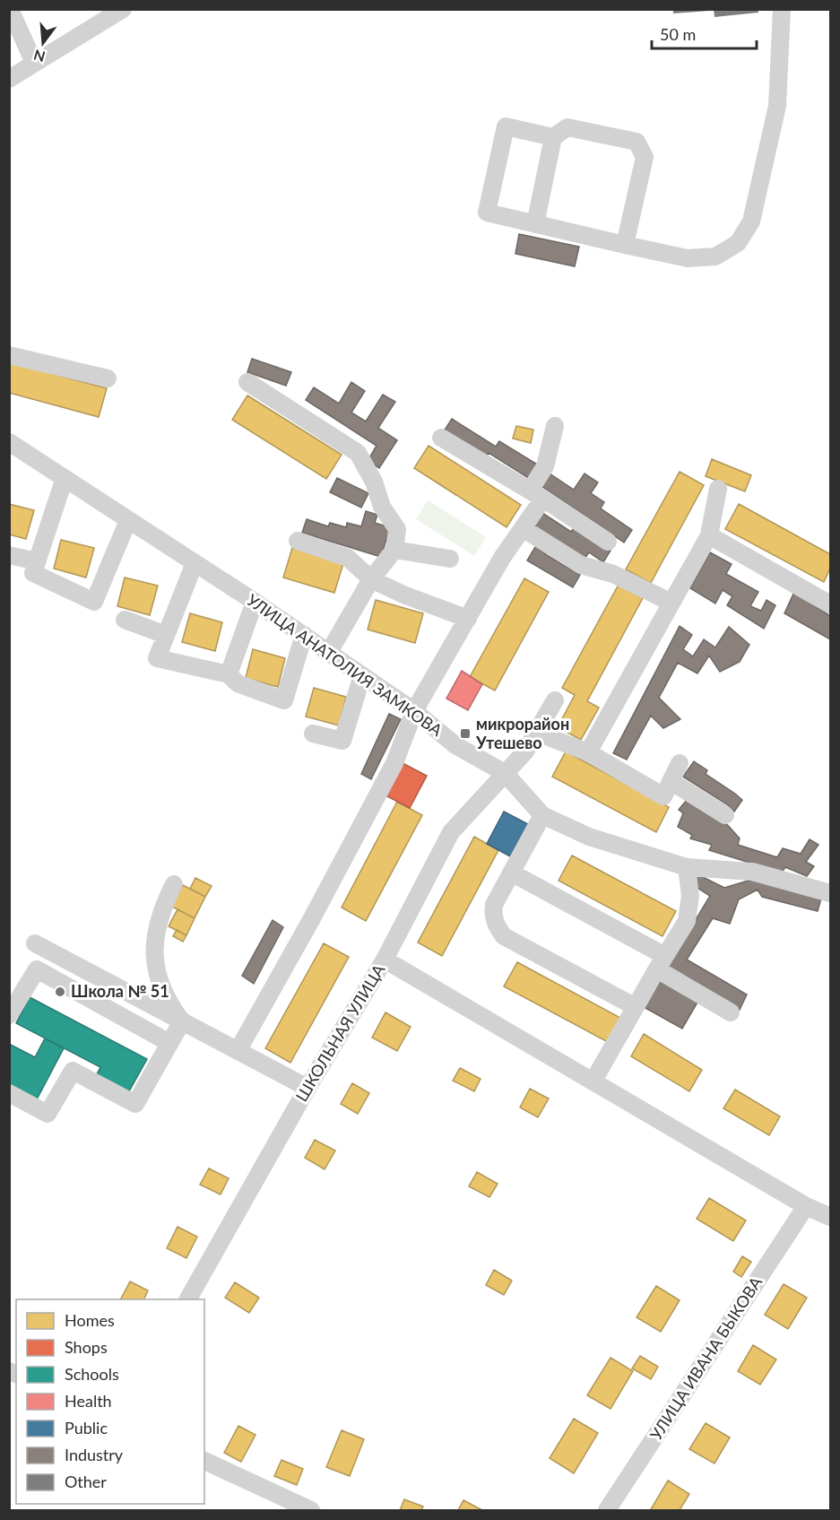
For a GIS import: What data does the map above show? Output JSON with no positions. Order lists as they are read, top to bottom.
{
  "streets": {
    "street": ["УЛИЦА АНАТОЛИЯ ЗАМКОВА", "ШКОЛЬНАЯ УЛИЦА", "УЛИЦА ИВАНА БЫКОВА"]
  },
  "crossings": [
    ["УЛИЦА АНАТОЛИЯ ЗАМКОВА", "ШКОЛЬНАЯ УЛИЦА"]
  ],
  "places": {
    "transit": ["микрорайон Утешево"],
    "other": ["Школа № 51"]
  },
  "legend": [
    "Homes",
    "Shops",
    "Schools",
    "Health",
    "Public",
    "Industry",
    "Other"
  ],
  "scale_bar": "50 m",
  "north": "bottom"
}
